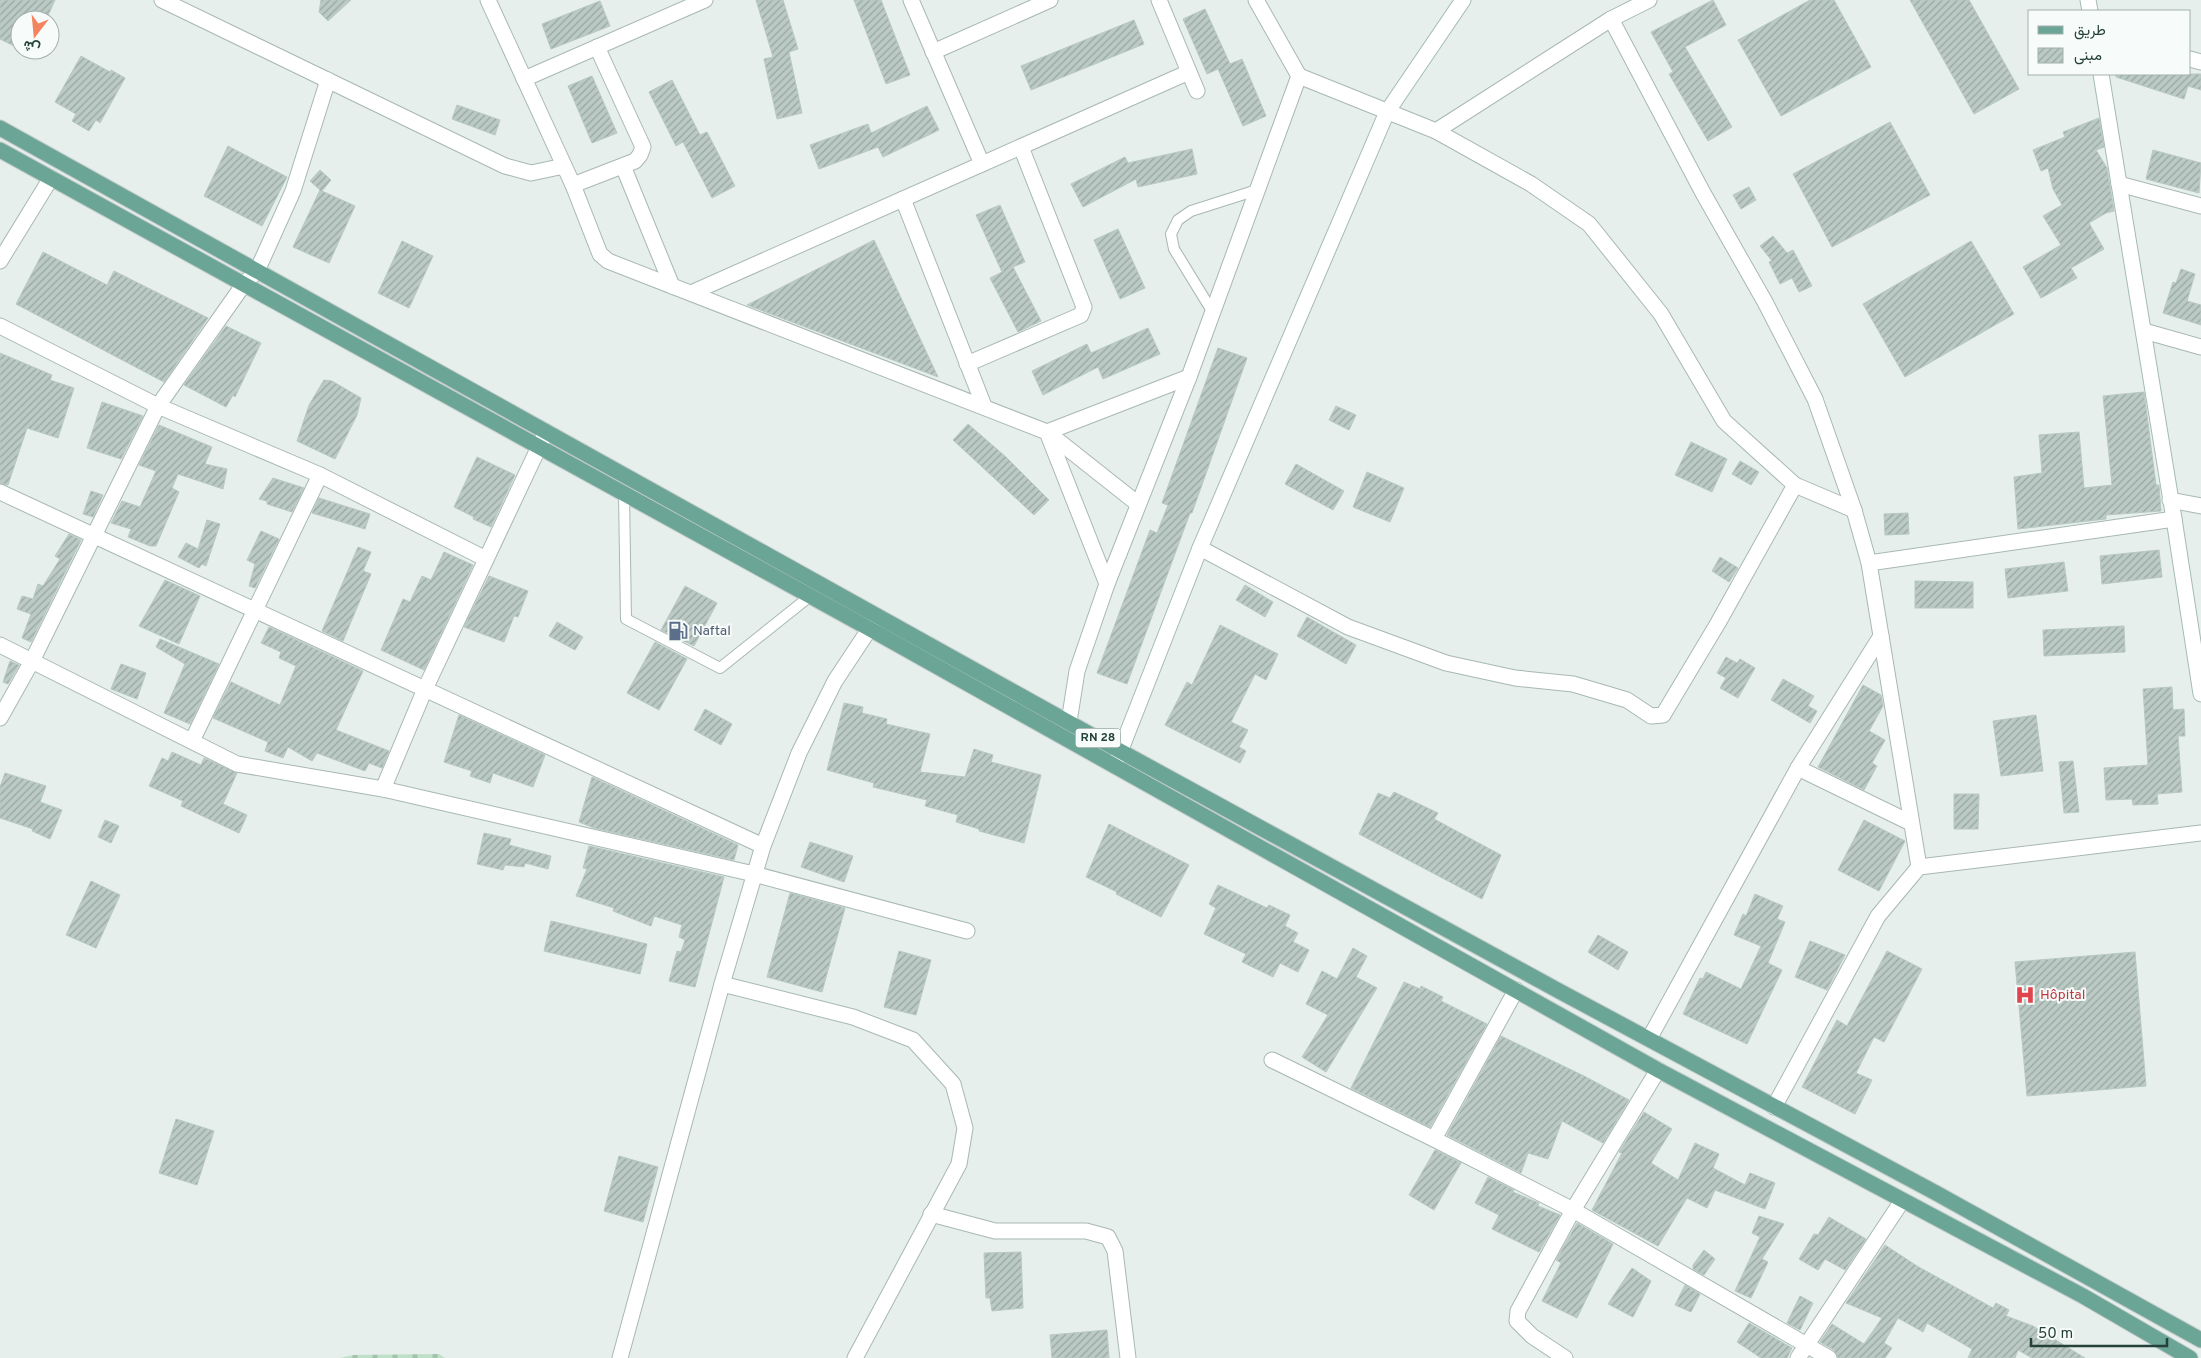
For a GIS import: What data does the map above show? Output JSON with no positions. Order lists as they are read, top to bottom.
{
  "streets": {
    "main road": ["RN 28"]
  },
  "places": {
    "fuel station": ["Naftal"],
    "hospital": ["Hôpital"]
  },
  "legend": ["طريق", "مبنى"],
  "scale_bar": "50 m",
  "north": "bottom"
}
